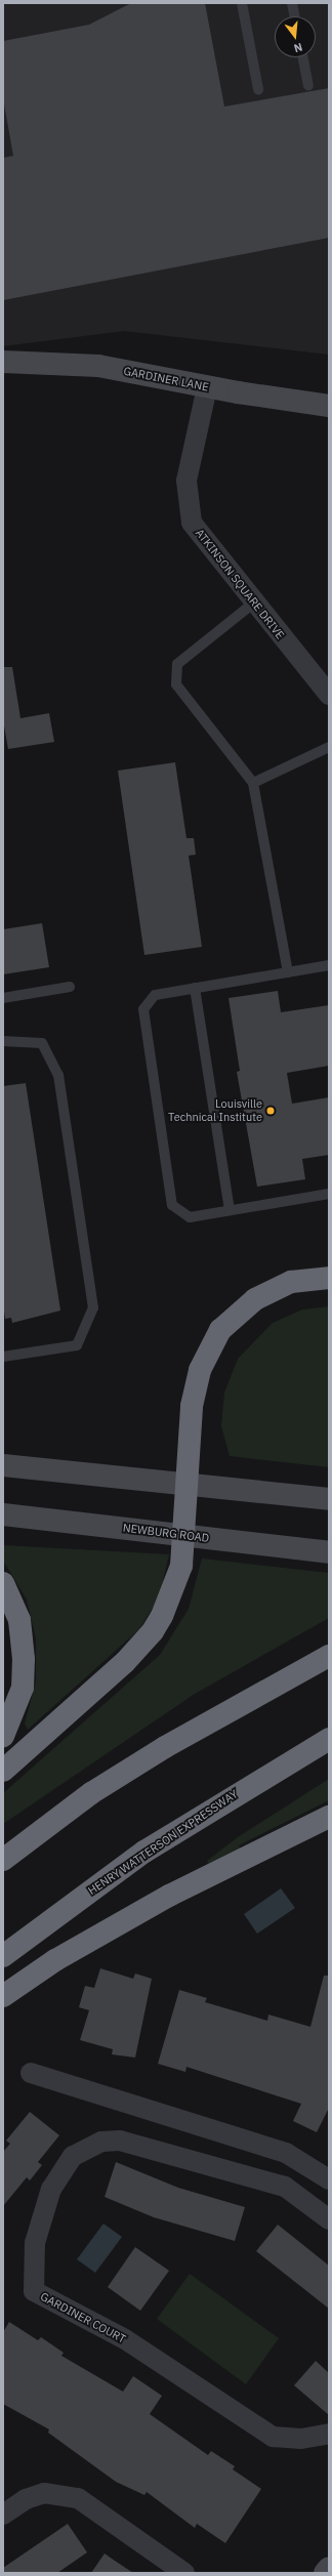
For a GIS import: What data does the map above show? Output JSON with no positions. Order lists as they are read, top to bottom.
{
  "streets": {
    "highway": ["HENRY WATTERSON EXPRESSWAY"],
    "main road": ["GARDINER LANE", "NEWBURG ROAD"],
    "street": ["ATKINSON SQUARE DRIVE", "GARDINER COURT"]
  },
  "crossings": [
    ["GARDINER LANE", "ATKINSON SQUARE DRIVE"]
  ],
  "places": ["Louisville Technical Institute"],
  "north": "bottom"
}
